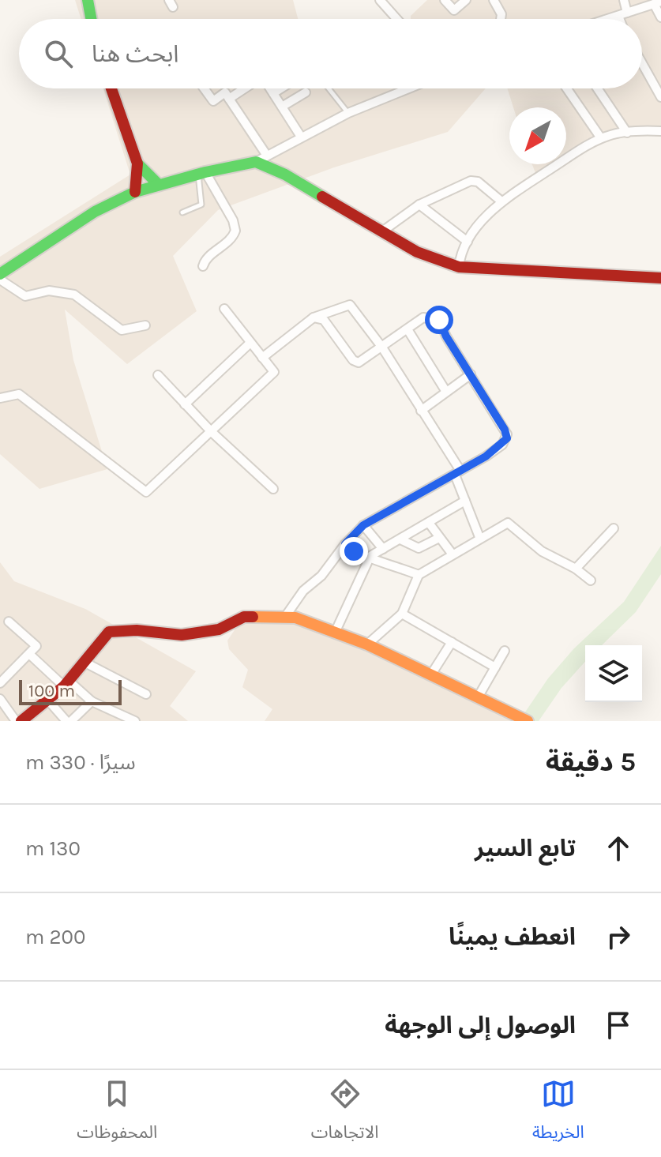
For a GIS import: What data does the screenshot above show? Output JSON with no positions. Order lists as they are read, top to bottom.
{
  "scale_bar": "100 m",
  "north": "bottom left",
  "page": {
    "search": "ابحث هنا",
    "scale": "100 m",
    "heading": ["5 دقيقة", "سيرًا · 330 m"],
    "list": [
      ["تابع السير", "130 m"],
      ["انعطف يمينًا", "200 m"],
      "الوصول إلى الوجهة"
    ],
    "nav": ["الخريطة", "الاتجاهات", "المحفوظات"]
  }
}
